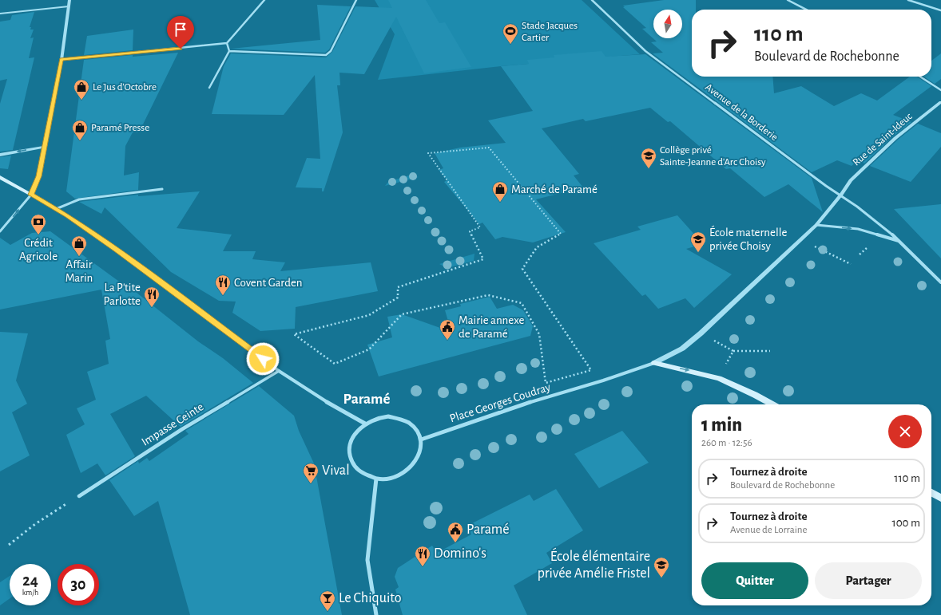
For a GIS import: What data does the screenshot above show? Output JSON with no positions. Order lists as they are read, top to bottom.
{
  "streets": {
    "street": [
      "Avenue de la Borderie",
      "Rue de Saint-Ideuc",
      "Place Georges Coudray",
      "Impasse Ceinte"
    ]
  },
  "crossings": [
    ["Avenue de la Borderie", "Rue de Saint-Ideuc"],
    ["Rue de Saint-Ideuc", "Place Georges Coudray"]
  ],
  "districts": ["Paramé"],
  "places": {
    "sports": ["Stade Jacques Cartier"],
    "shop": [
      "Le Jus d'Octobre",
      "Paramé Presse",
      "Marché de Paramé",
      "Affair Marin"
    ],
    "school or university": ["Collège privé Sainte-Jeanne d'Arc Choisy", "École maternelle privée Choisy", "École élémentaire privée Amélie Fristel"],
    "bank": ["Crédit Agricole"],
    "restaurant": ["Covent Garden", "La P'tite Parlotte", "Domino's"],
    "public building": ["Mairie annexe de Paramé", "Paramé"],
    "supermarket": ["Vival"],
    "bar": ["Le Chiquito"]
  },
  "north": "top",
  "page": {
    "turn": ["110 m", "Boulevard de Rochebonne"],
    "heading": ["1 min", "260 m · 12:56"],
    "list": [
      {
        "name": "Tournez à droite",
        "note": "Boulevard de Rochebonne",
        "value": "110 m"
      },
      {
        "name": "Tournez à droite",
        "note": "Avenue de Lorraine",
        "value": "100 m"
      }
    ],
    "buttons": ["Quitter", "Partager"],
    "speed": "24 km/h",
    "limit": "30"
  }
}
